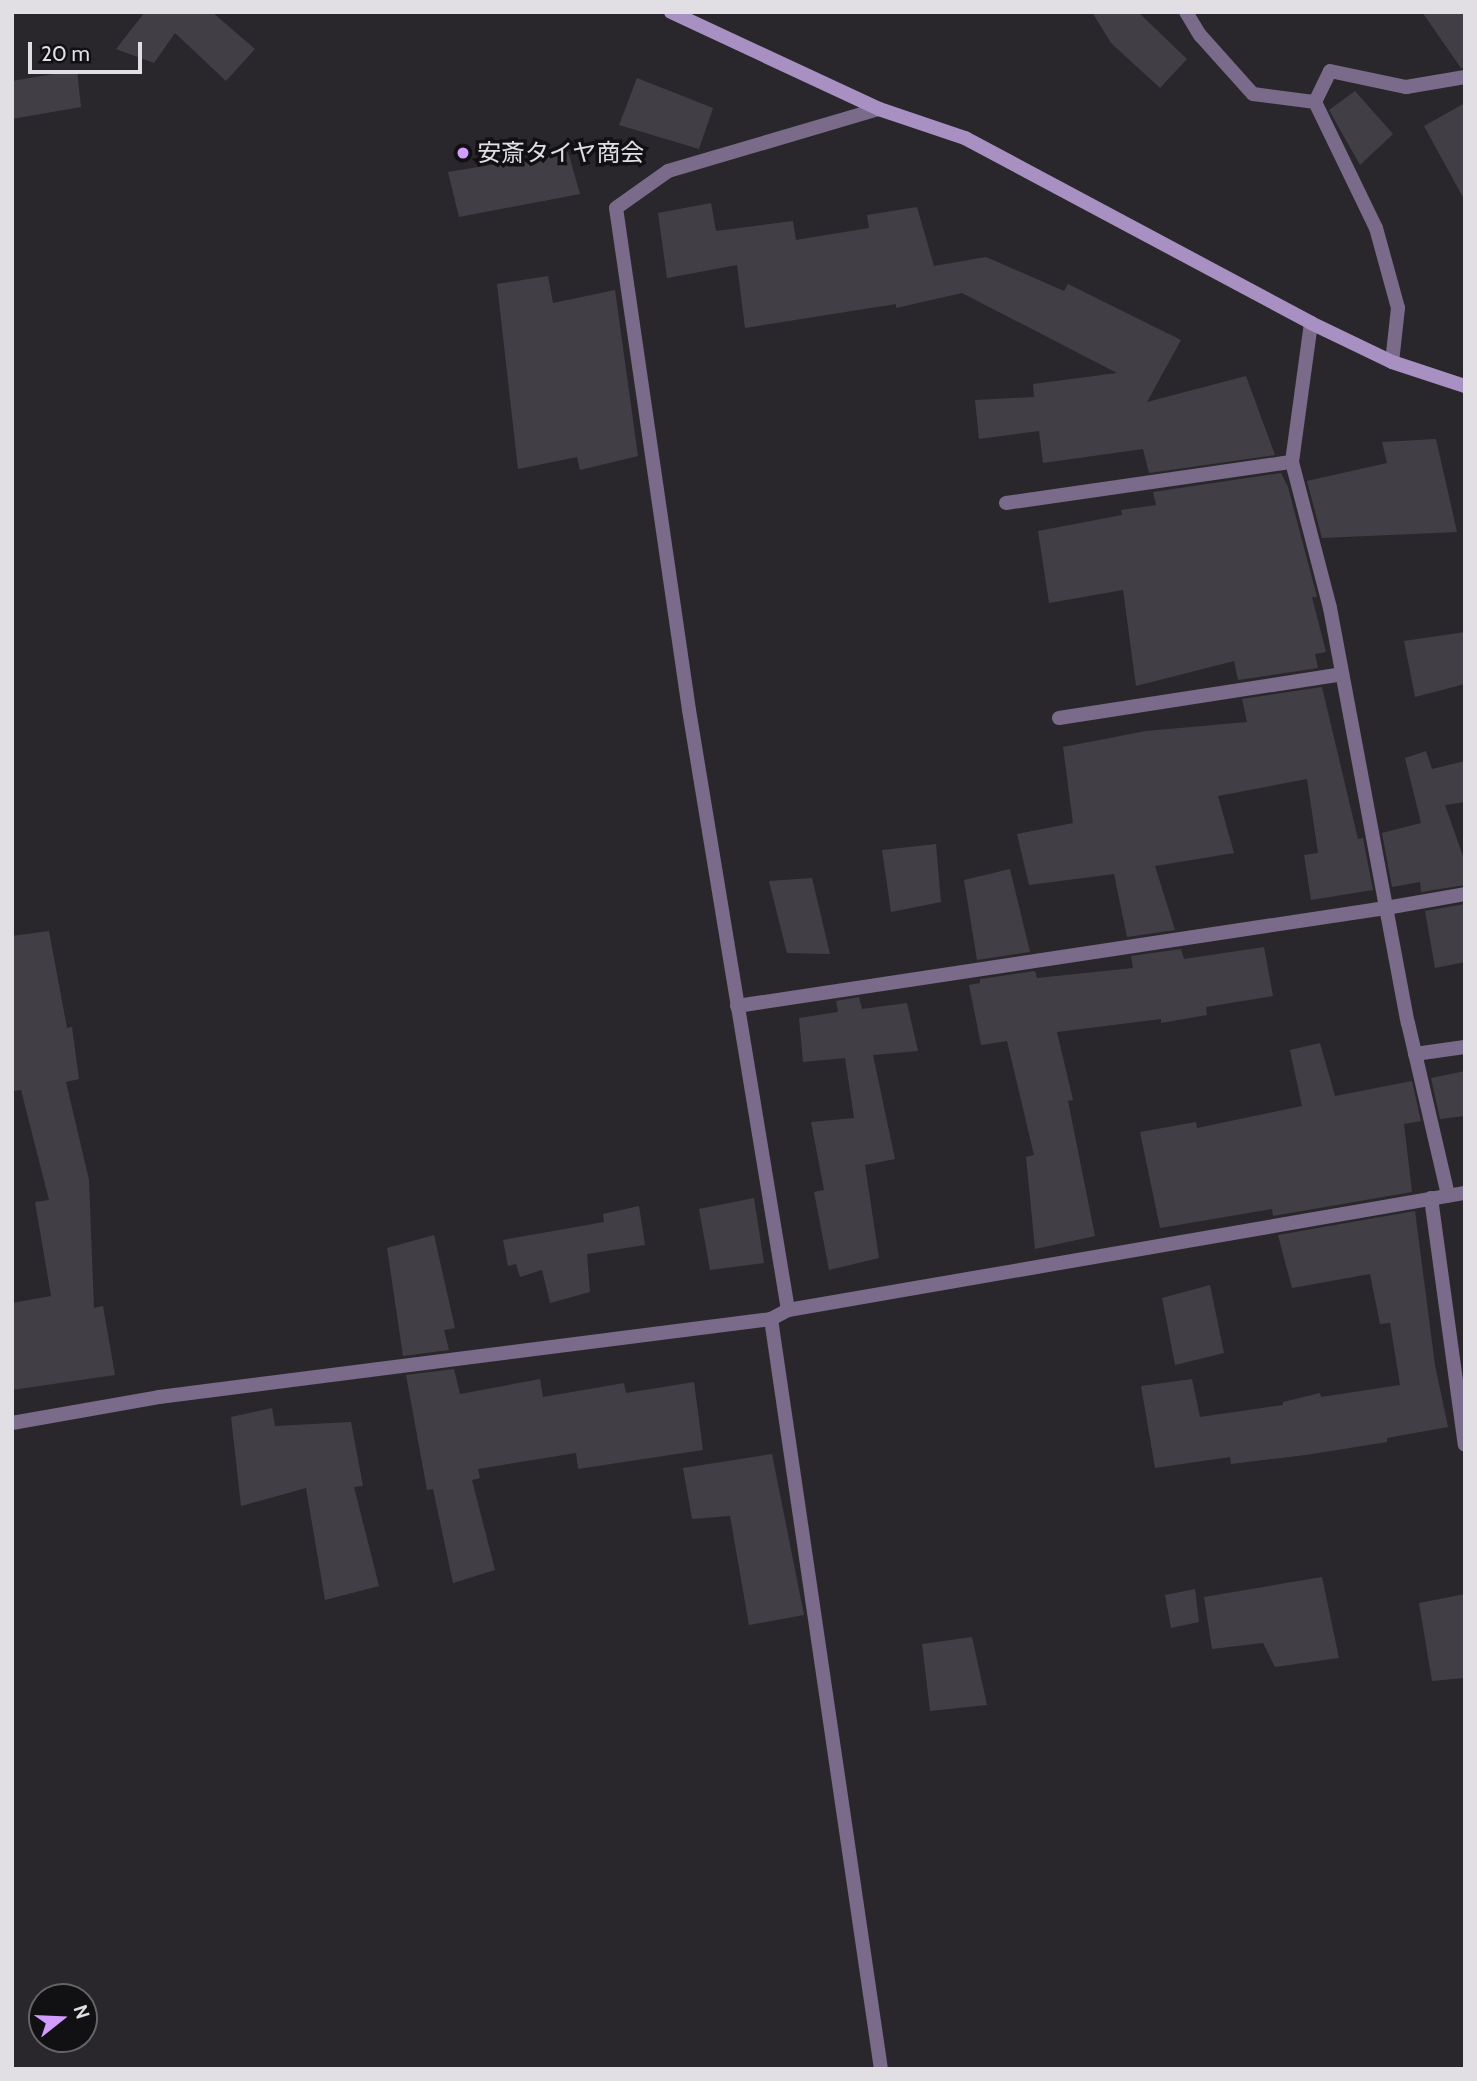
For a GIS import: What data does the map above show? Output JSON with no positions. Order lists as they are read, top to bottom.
{
  "places": ["安斎タイヤ商会"],
  "scale_bar": "20 m",
  "north": "right"
}
